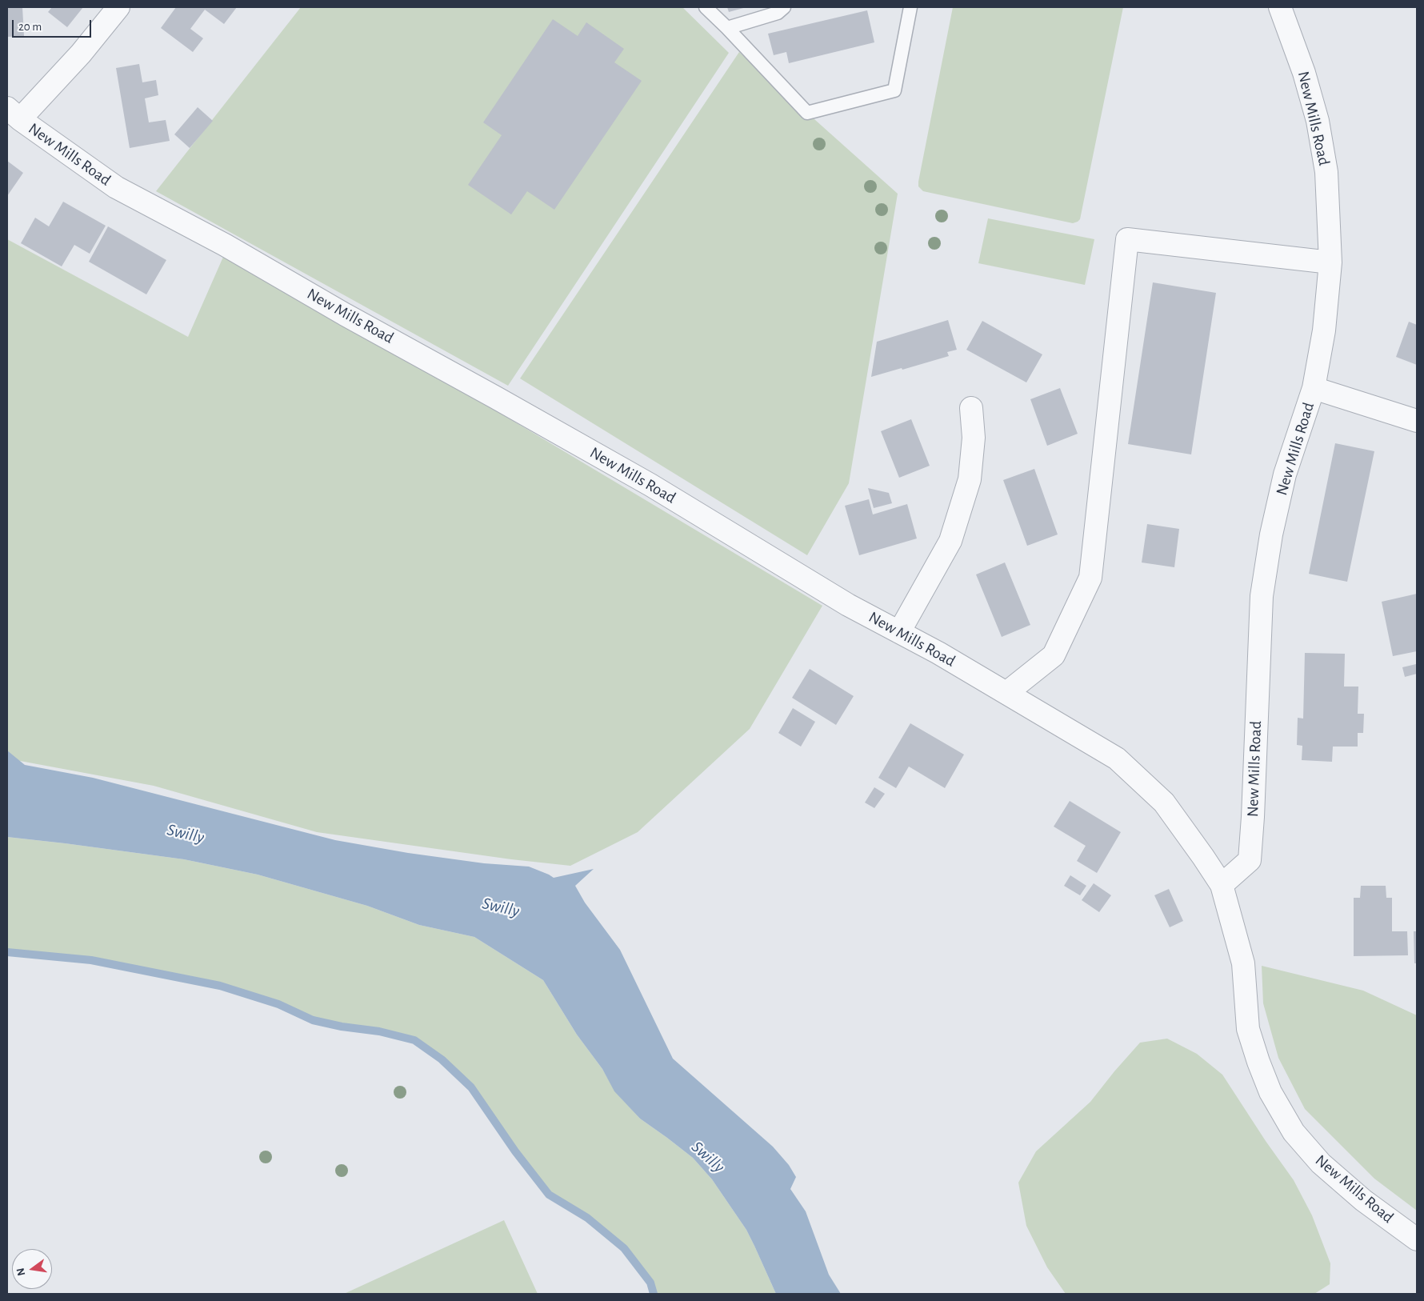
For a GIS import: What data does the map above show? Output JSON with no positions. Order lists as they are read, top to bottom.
{
  "streets": {
    "street": ["New Mills Road"]
  },
  "water": ["Swilly"],
  "scale_bar": "20 m",
  "north": "left"
}
